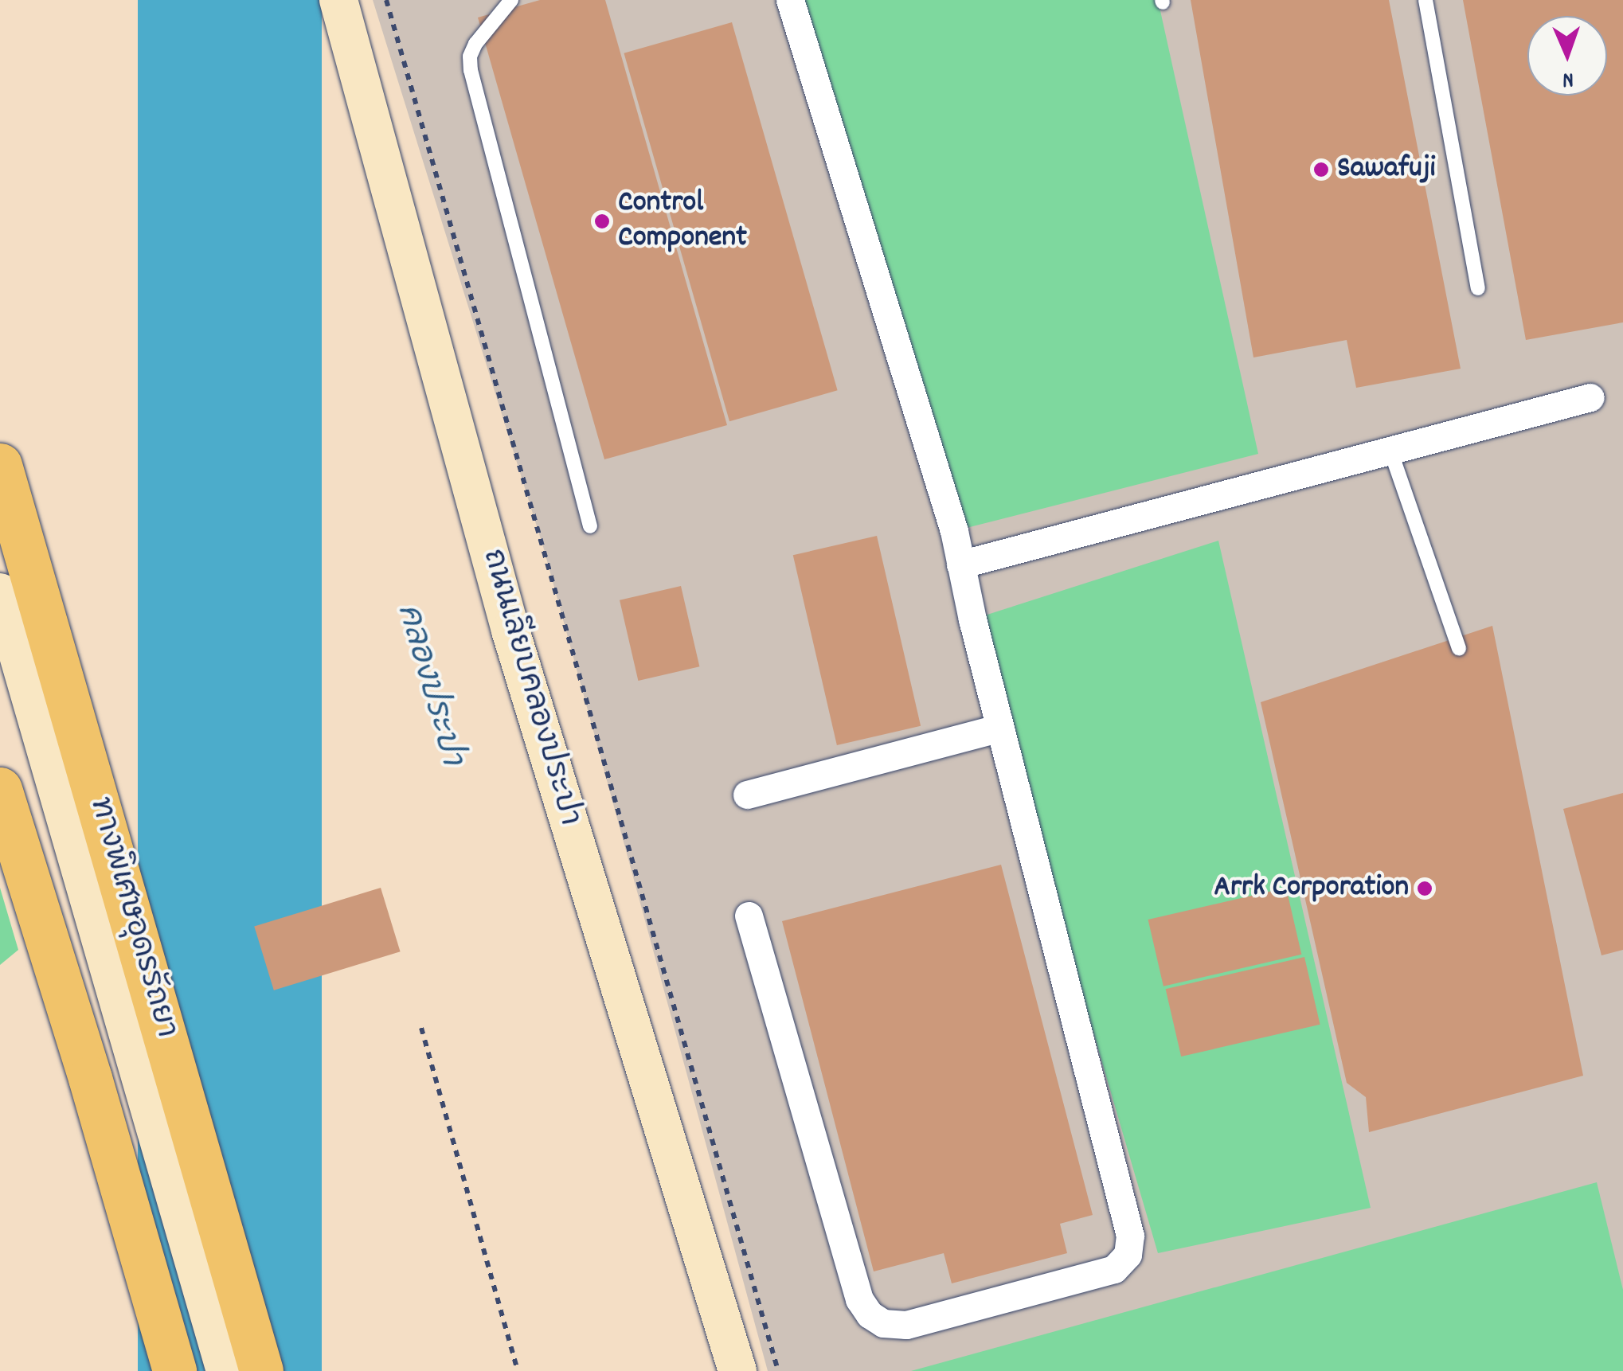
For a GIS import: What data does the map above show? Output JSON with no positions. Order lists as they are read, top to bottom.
{
  "streets": {
    "highway": ["ทางพิเศษอุดรรัถยา"],
    "street": ["ถนนเลียบคลองประปา"]
  },
  "water": ["คลองประปา"],
  "places": ["Sawafuji", "Control Component", "Arrk Corporation"],
  "north": "bottom"
}
